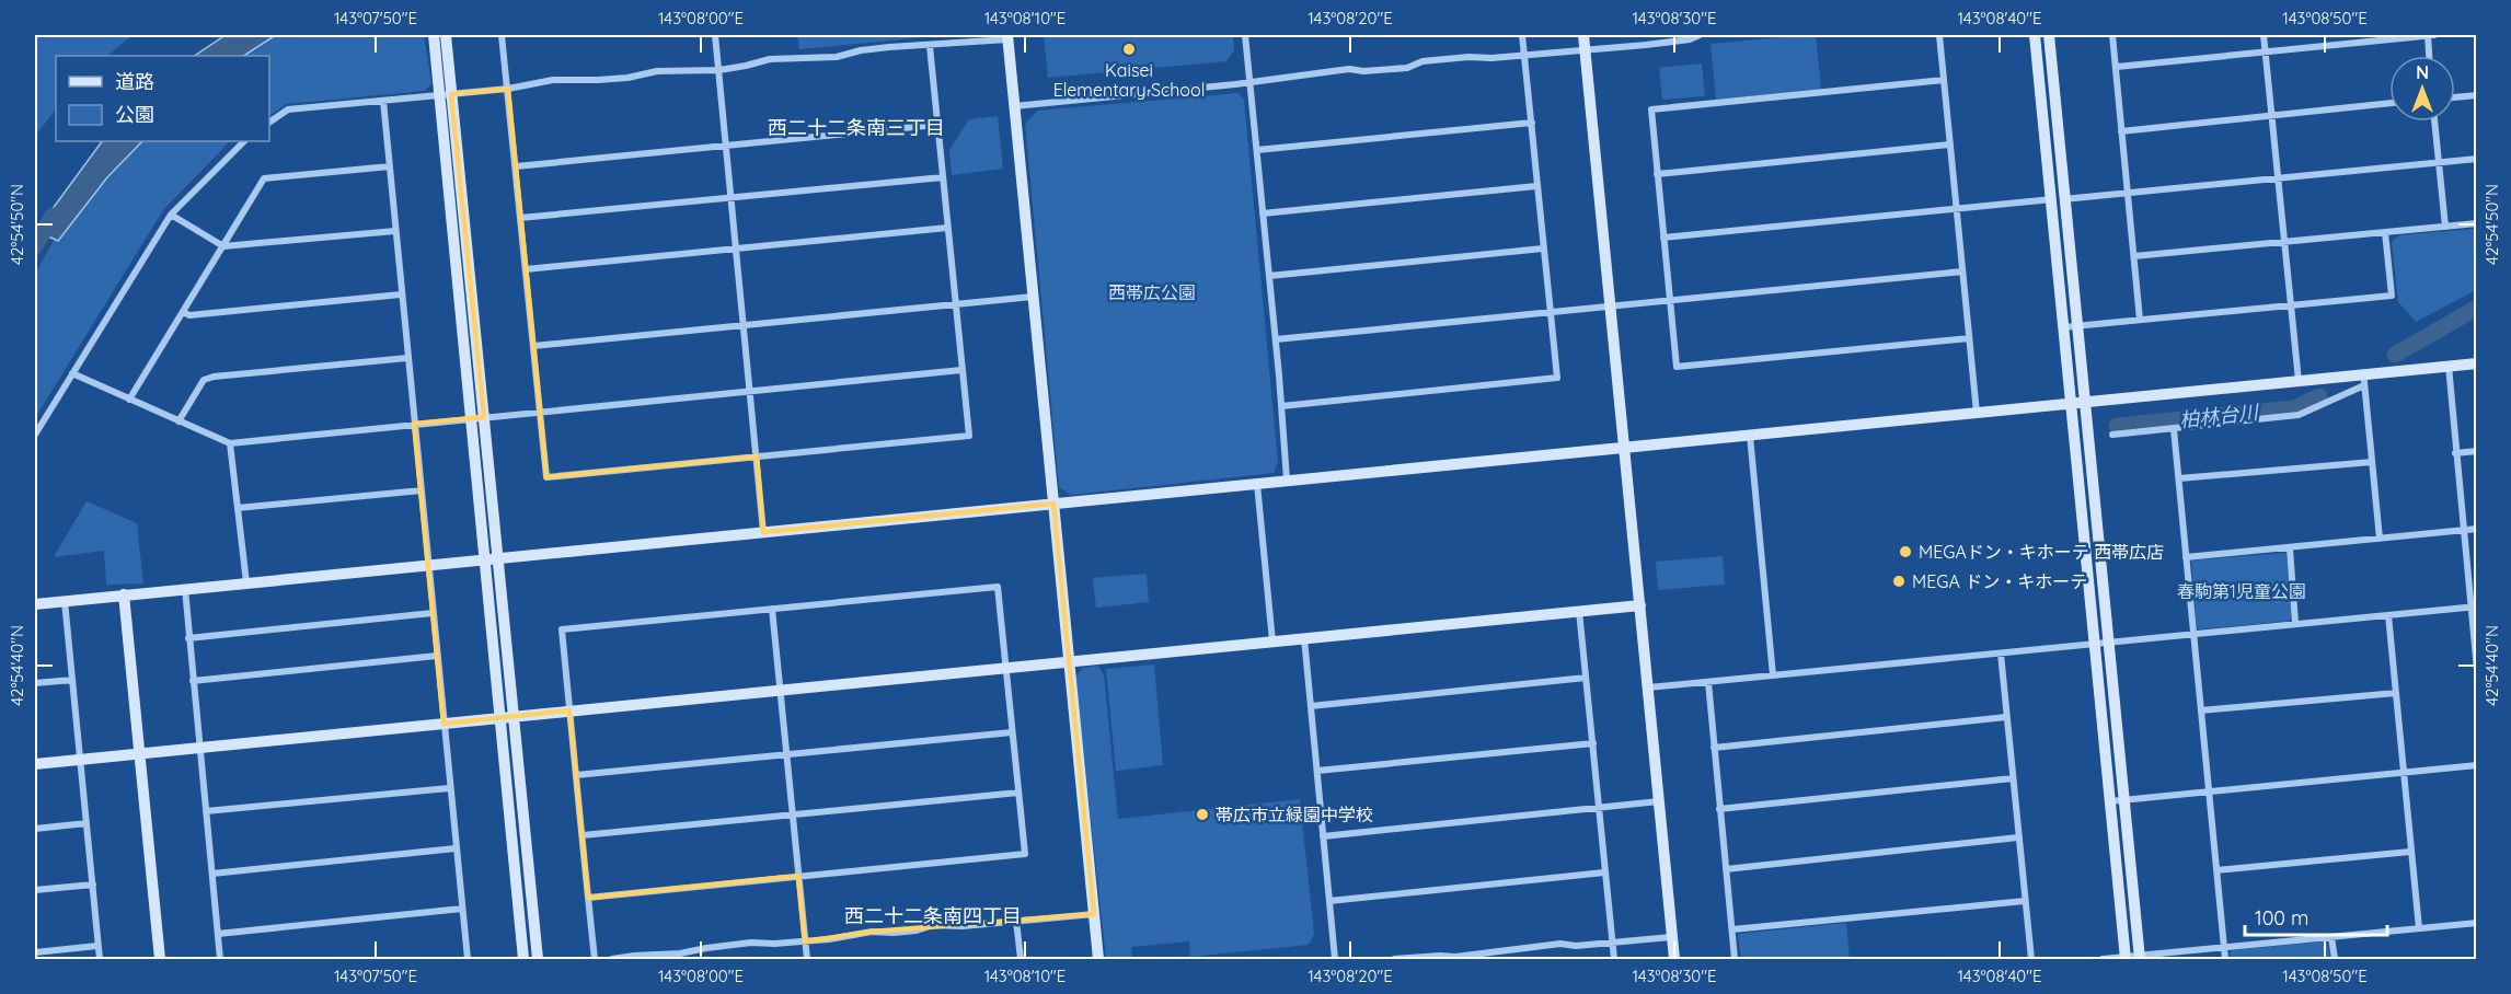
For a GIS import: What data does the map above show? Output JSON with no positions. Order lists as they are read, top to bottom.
{
  "districts": ["西二十二条南三丁目", "西二十二条南四丁目"],
  "water": ["柏林台川"],
  "parks": ["西帯広公園", "春駒第1児童公園"],
  "places": [
    "Kaisei Elementary School",
    "MEGAドン・キホーテ 西帯広店",
    "MEGA ドン・キホーテ",
    "帯広市立緑園中学校"
  ],
  "legend": ["道路", "公園"],
  "scale_bar": "100 m",
  "north": "top",
  "coordinates": [
    "143°07'50\"E",
    "143°08'00\"E",
    "143°08'10\"E",
    "143°08'20\"E",
    "143°08'30\"E",
    "143°08'40\"E",
    "143°08'50\"E",
    "42°54'50\"N",
    "42°54'40\"N"
  ]
}
